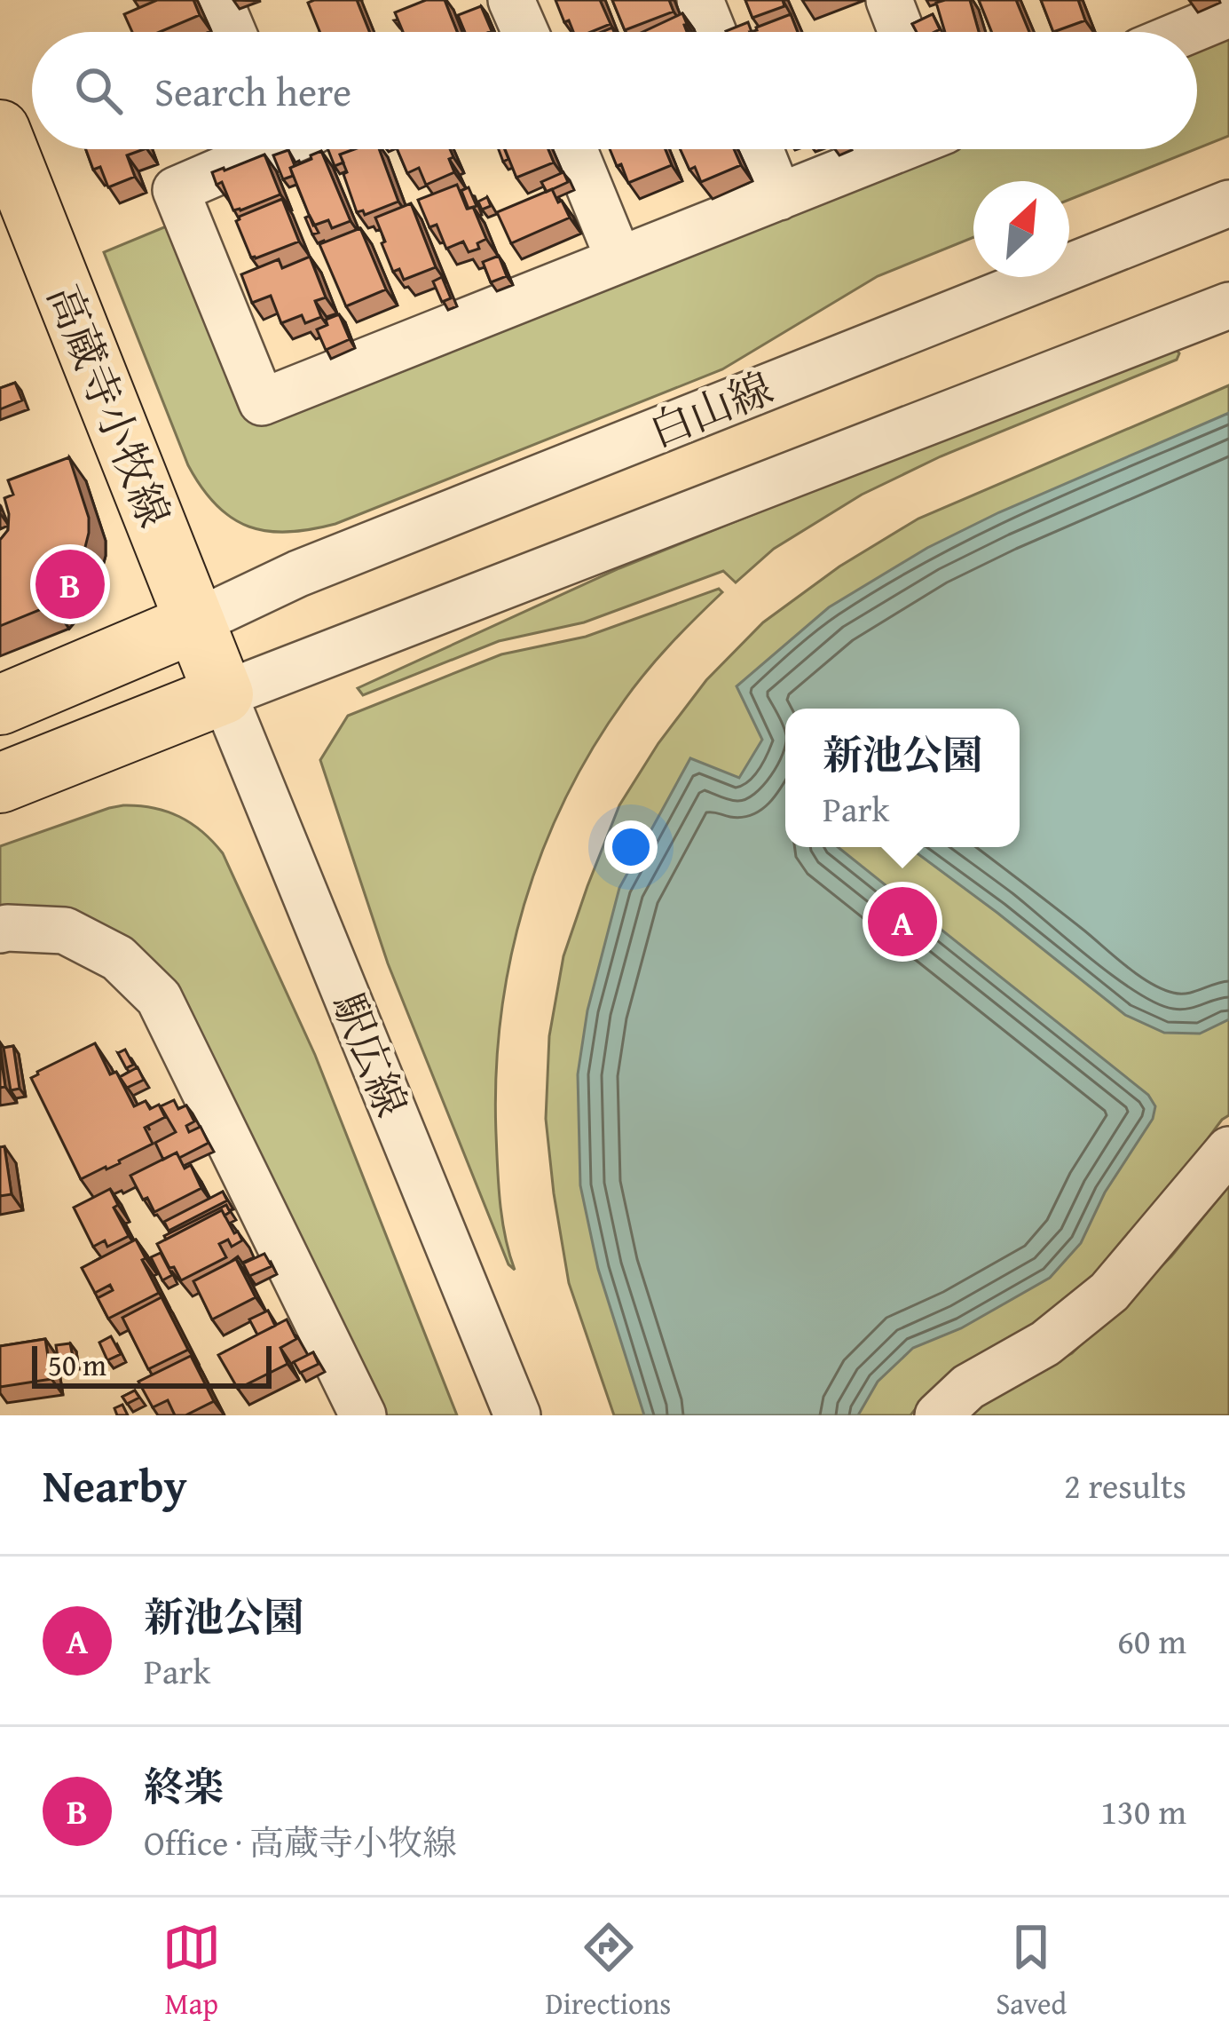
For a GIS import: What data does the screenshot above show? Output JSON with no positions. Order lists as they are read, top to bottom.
{
  "streets": {
    "main road": ["高蔵寺小牧線"],
    "street": ["白山線", "駅広線"]
  },
  "crossings": [
    ["高蔵寺小牧線", "白山線"],
    ["高蔵寺小牧線", "駅広線"],
    ["白山線", "駅広線"]
  ],
  "scale_bar": "50 m",
  "north": "top right",
  "page": {
    "search": "Search here",
    "pins": ["B", "A"],
    "popup": ["新池公園", "Park"],
    "scale": "50 m",
    "heading": ["Nearby", "2 results"],
    "list": [
      {
        "mark": "A",
        "name": "新池公園",
        "note": "Park",
        "value": "60 m"
      },
      {
        "mark": "B",
        "name": "終楽",
        "note": "Office · 高蔵寺小牧線",
        "value": "130 m"
      }
    ],
    "nav": ["Map", "Directions", "Saved"]
  }
}
